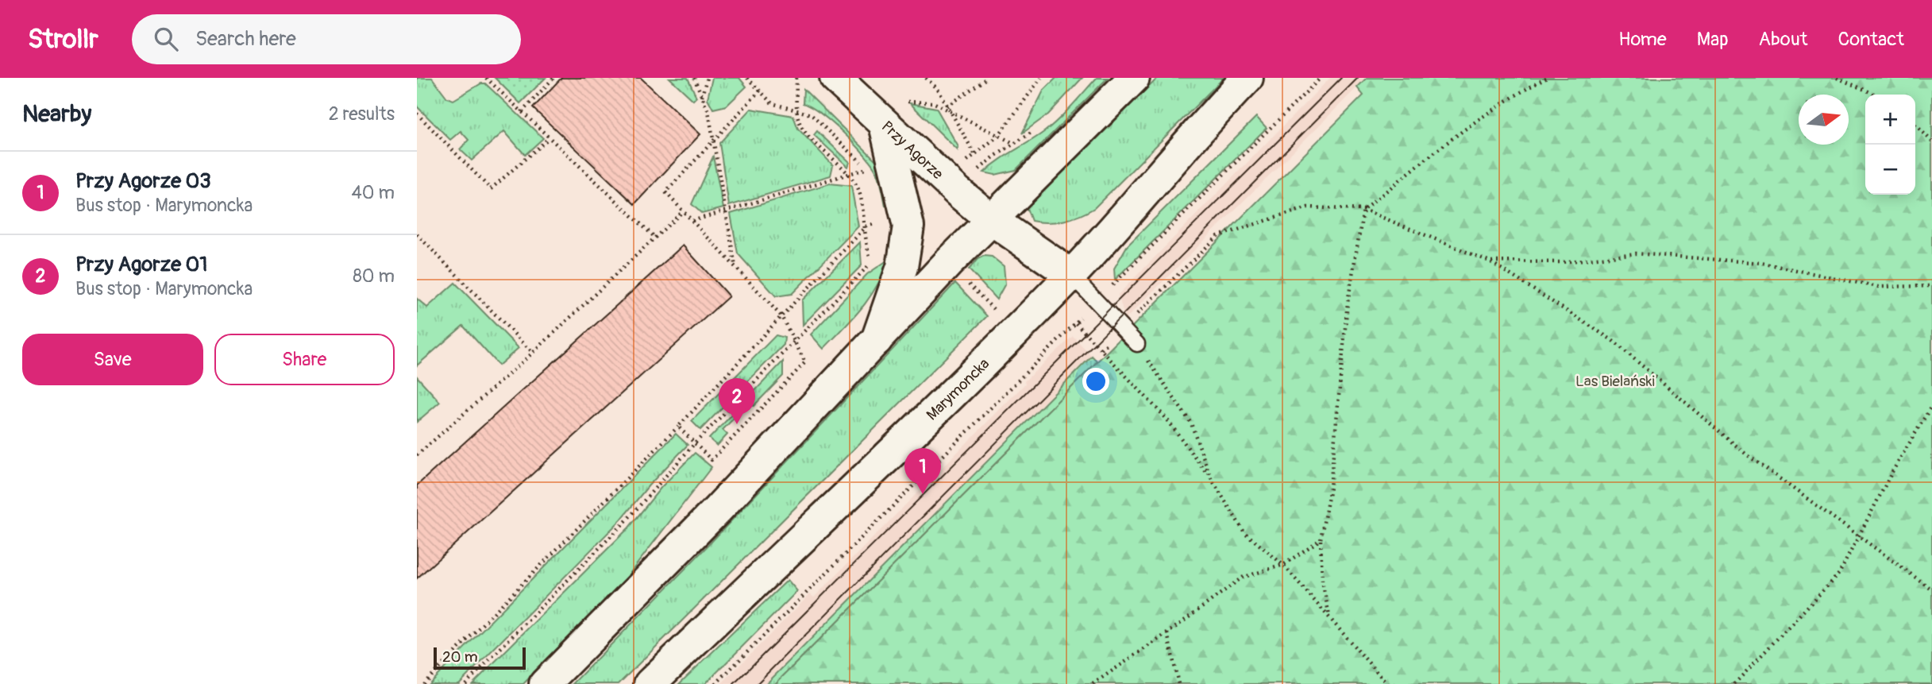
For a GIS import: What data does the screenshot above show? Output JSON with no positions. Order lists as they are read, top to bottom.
{
  "streets": {
    "main road": ["Przy Agorze", "Marymoncka"]
  },
  "crossings": [
    ["Przy Agorze", "Marymoncka"]
  ],
  "parks": ["Las Bielański"],
  "scale_bar": "20 m",
  "north": "right",
  "page": {
    "header": "Strollr",
    "search": "Search here",
    "nav": [
      "Home",
      "Map",
      "About",
      "Contact"
    ],
    "heading": ["Nearby", "2 results"],
    "map_buttons": ["+", "−"],
    "list": [
      {
        "mark": "1",
        "name": "Przy Agorze 03",
        "note": "Bus stop · Marymoncka",
        "value": "40 m"
      },
      {
        "mark": "2",
        "name": "Przy Agorze 01",
        "note": "Bus stop · Marymoncka",
        "value": "80 m"
      }
    ],
    "buttons": ["Save", "Share"],
    "pins": ["2", "1"],
    "scale": "20 m"
  }
}
